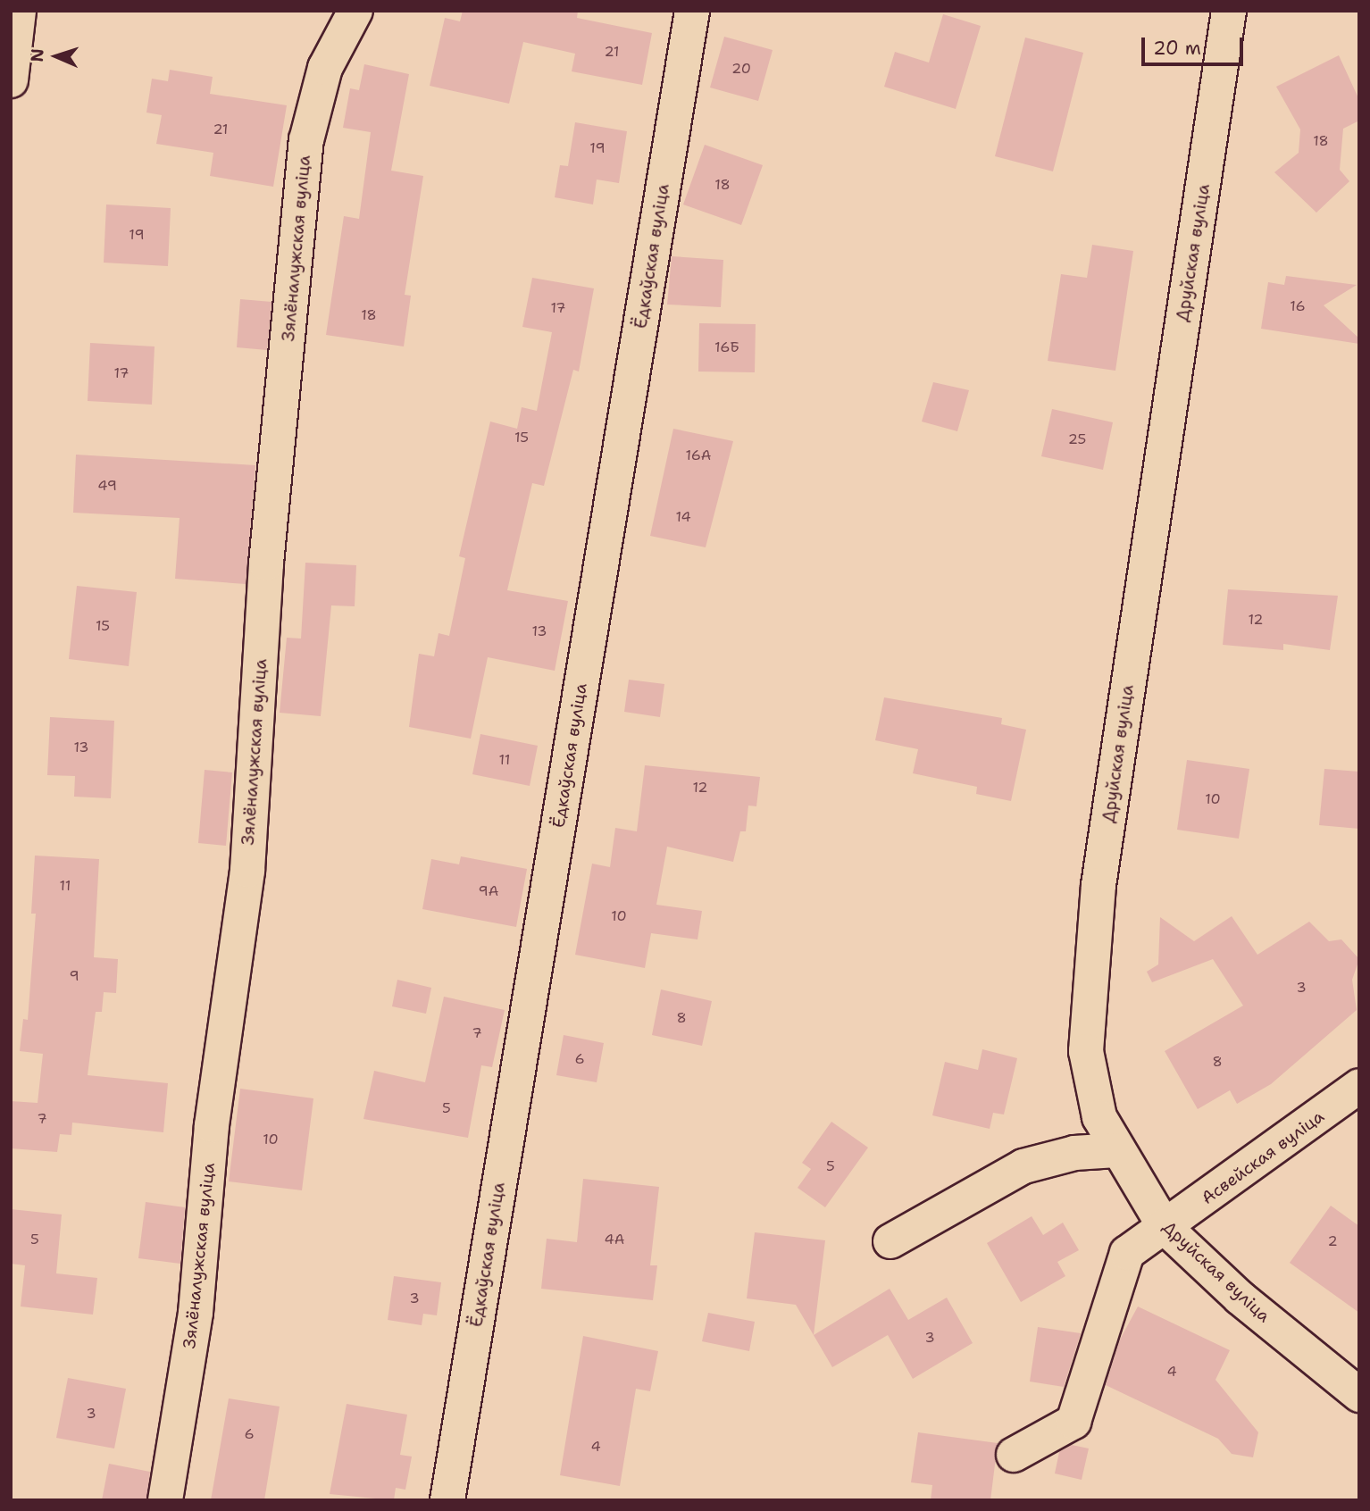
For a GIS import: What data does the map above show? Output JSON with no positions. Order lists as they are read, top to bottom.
{
  "streets": {
    "street": [
      "Зялёналужская вуліца",
      "Друйская вуліца",
      "Ёдкаўская вуліца",
      "Асвейская вуліца"
    ]
  },
  "crossings": [
    ["Друйская вуліца", "Асвейская вуліца"]
  ],
  "house_numbers": [
    "21",
    "20",
    "21",
    "18",
    "19",
    "18",
    "19",
    "16",
    "17",
    "18",
    "16Б",
    "17",
    "15",
    "25",
    "16А",
    "49",
    "14",
    "12",
    "15",
    "13",
    "13",
    "11",
    "12",
    "10",
    "11",
    "9А",
    "10",
    "9",
    "3",
    "8",
    "7",
    "6",
    "8",
    "5",
    "7",
    "10",
    "5",
    "5",
    "4А",
    "2",
    "3",
    "3",
    "4",
    "3",
    "6",
    "4"
  ],
  "scale_bar": "20 m",
  "north": "left"
}
